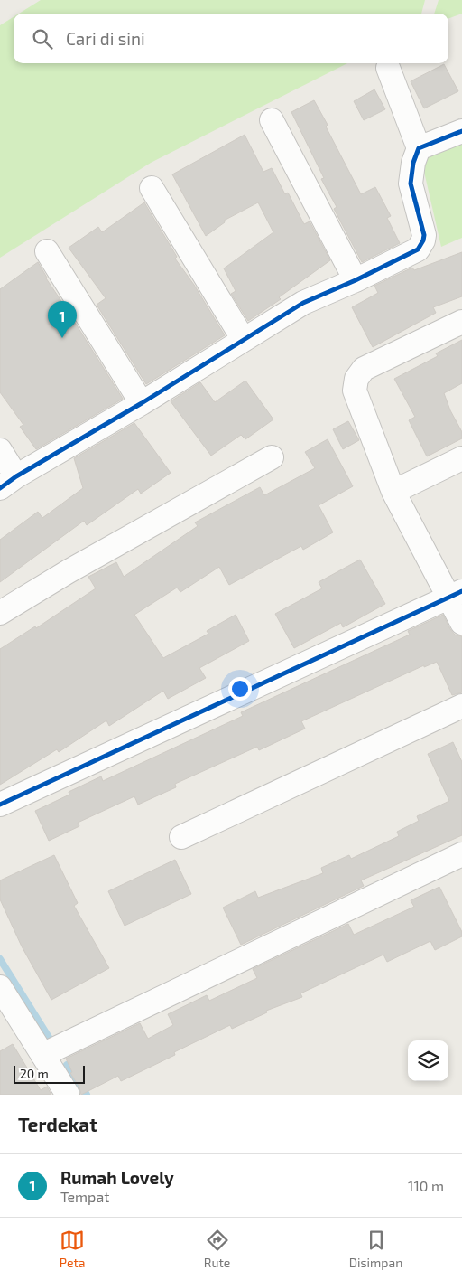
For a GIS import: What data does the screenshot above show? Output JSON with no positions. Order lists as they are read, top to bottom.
{
  "scale_bar": "20 m",
  "page": {
    "search": "Cari di sini",
    "pins": "1",
    "scale": "20 m",
    "heading": "Terdekat",
    "list": [
      {
        "mark": "1",
        "name": "Rumah Lovely",
        "note": "Tempat",
        "value": "110 m"
      }
    ],
    "nav": ["Peta", "Rute", "Disimpan"]
  }
}
